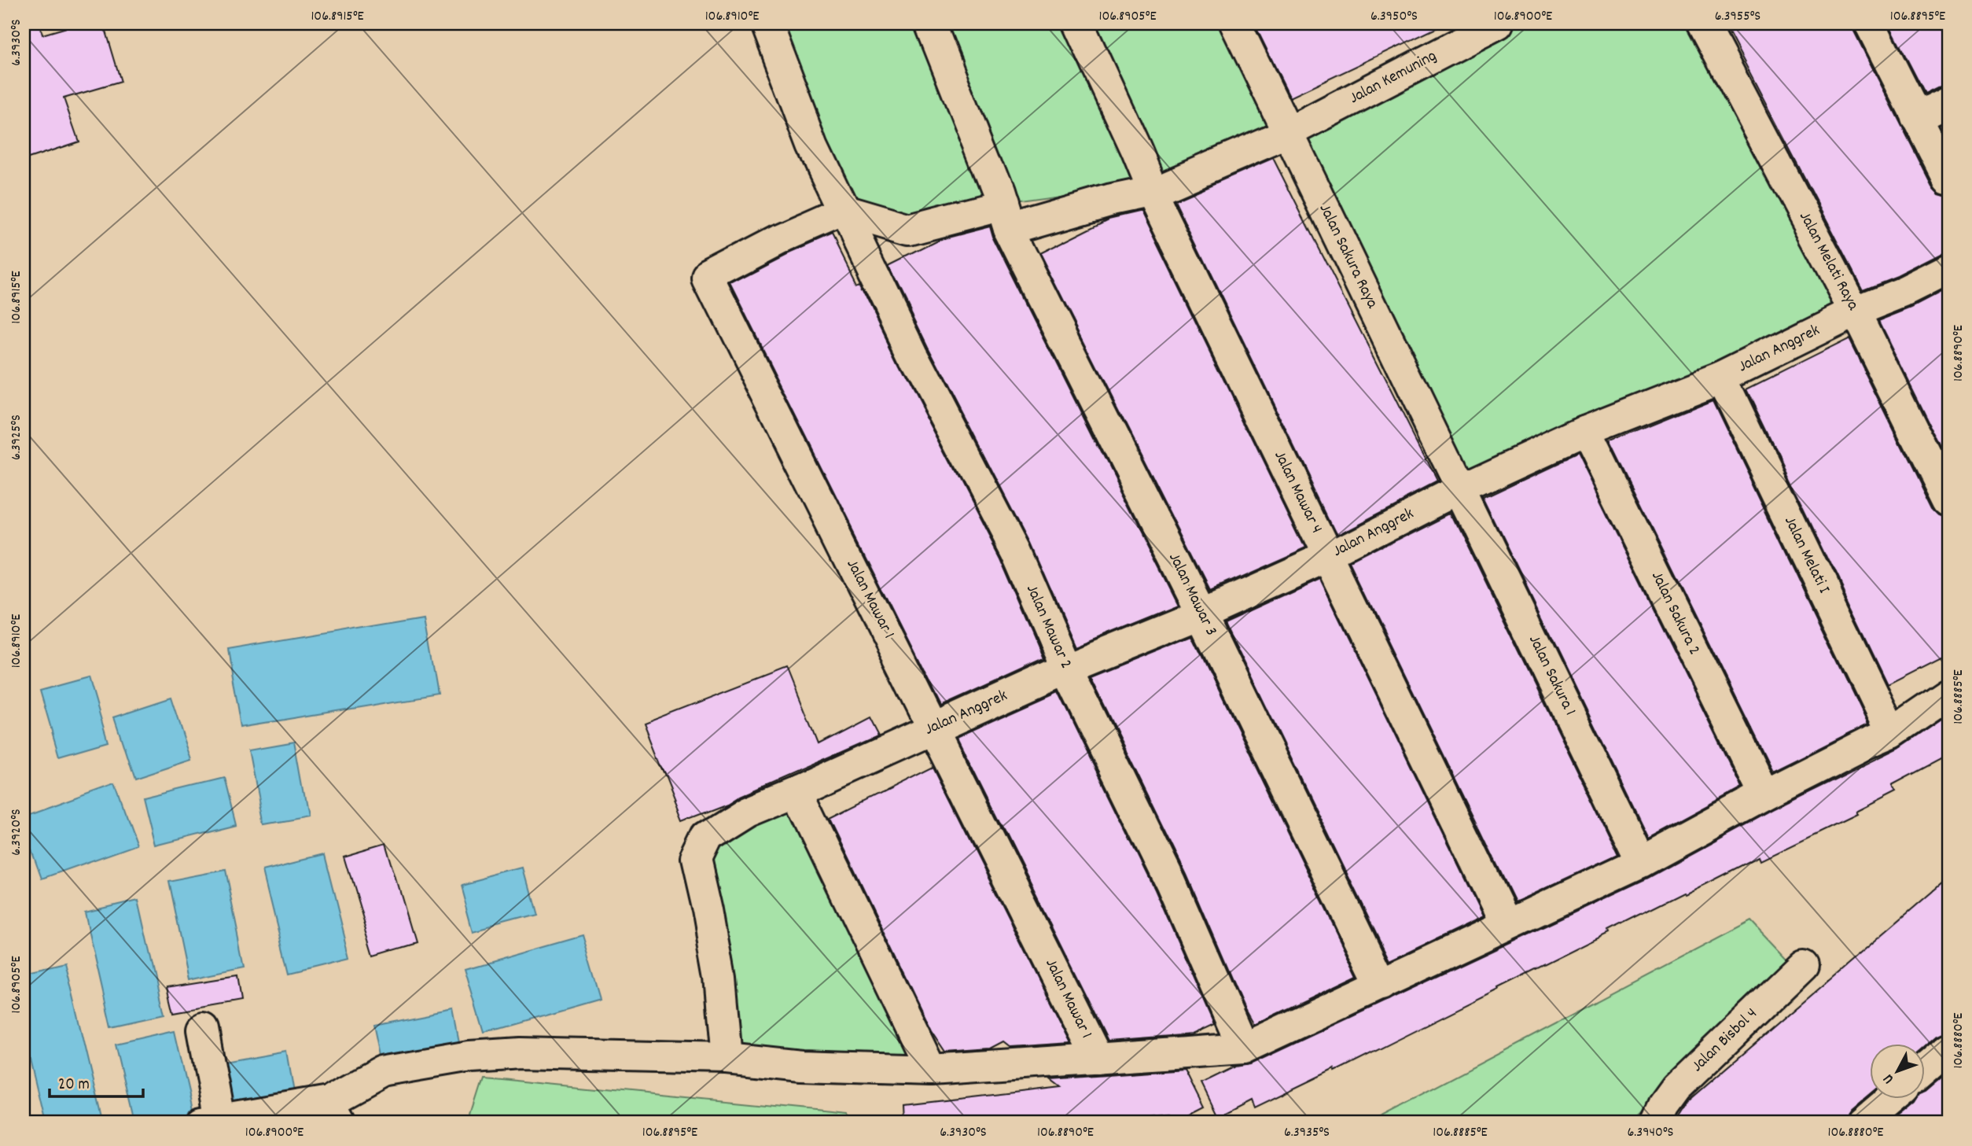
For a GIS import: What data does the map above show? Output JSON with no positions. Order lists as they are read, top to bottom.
{
  "streets": {
    "street": [
      "Jalan Kemuning",
      "Jalan Sakura Raya",
      "Jalan Melati Raya",
      "Jalan Anggrek",
      "Jalan Mawar 4",
      "Jalan Melati I",
      "Jalan Mawar 3",
      "Jalan Mawar 1",
      "Jalan Sakura 2",
      "Jalan Mawar 2",
      "Jalan Sakura 1",
      "Jalan Bisbol 4"
    ]
  },
  "crossings": [
    ["Jalan Kemuning", "Jalan Sakura Raya"],
    ["Jalan Sakura Raya", "Jalan Anggrek"],
    ["Jalan Sakura Raya", "Jalan Sakura 1"],
    ["Jalan Melati Raya", "Jalan Anggrek"],
    ["Jalan Anggrek", "Jalan Mawar 4"],
    ["Jalan Anggrek", "Jalan Melati I"],
    ["Jalan Anggrek", "Jalan Mawar 3"],
    ["Jalan Anggrek", "Jalan Mawar 1"],
    ["Jalan Anggrek", "Jalan Sakura 2"],
    ["Jalan Anggrek", "Jalan Mawar 2"],
    ["Jalan Anggrek", "Jalan Sakura 1"],
    ["Jalan Mawar 1", "Jalan Mawar 2"]
  ],
  "scale_bar": "20 m",
  "north": "bottom left",
  "coordinates": [
    "106.8915°E",
    "106.8910°E",
    "106.8905°E",
    "6.3950°S",
    "106.8900°E",
    "6.3955°S",
    "106.8895°E",
    "6.3930°S",
    "106.8890°E",
    "6.3925°S",
    "106.8885°E",
    "6.3920°S",
    "106.8880°E",
    "6.3935°S",
    "6.3940°S"
  ]
}
